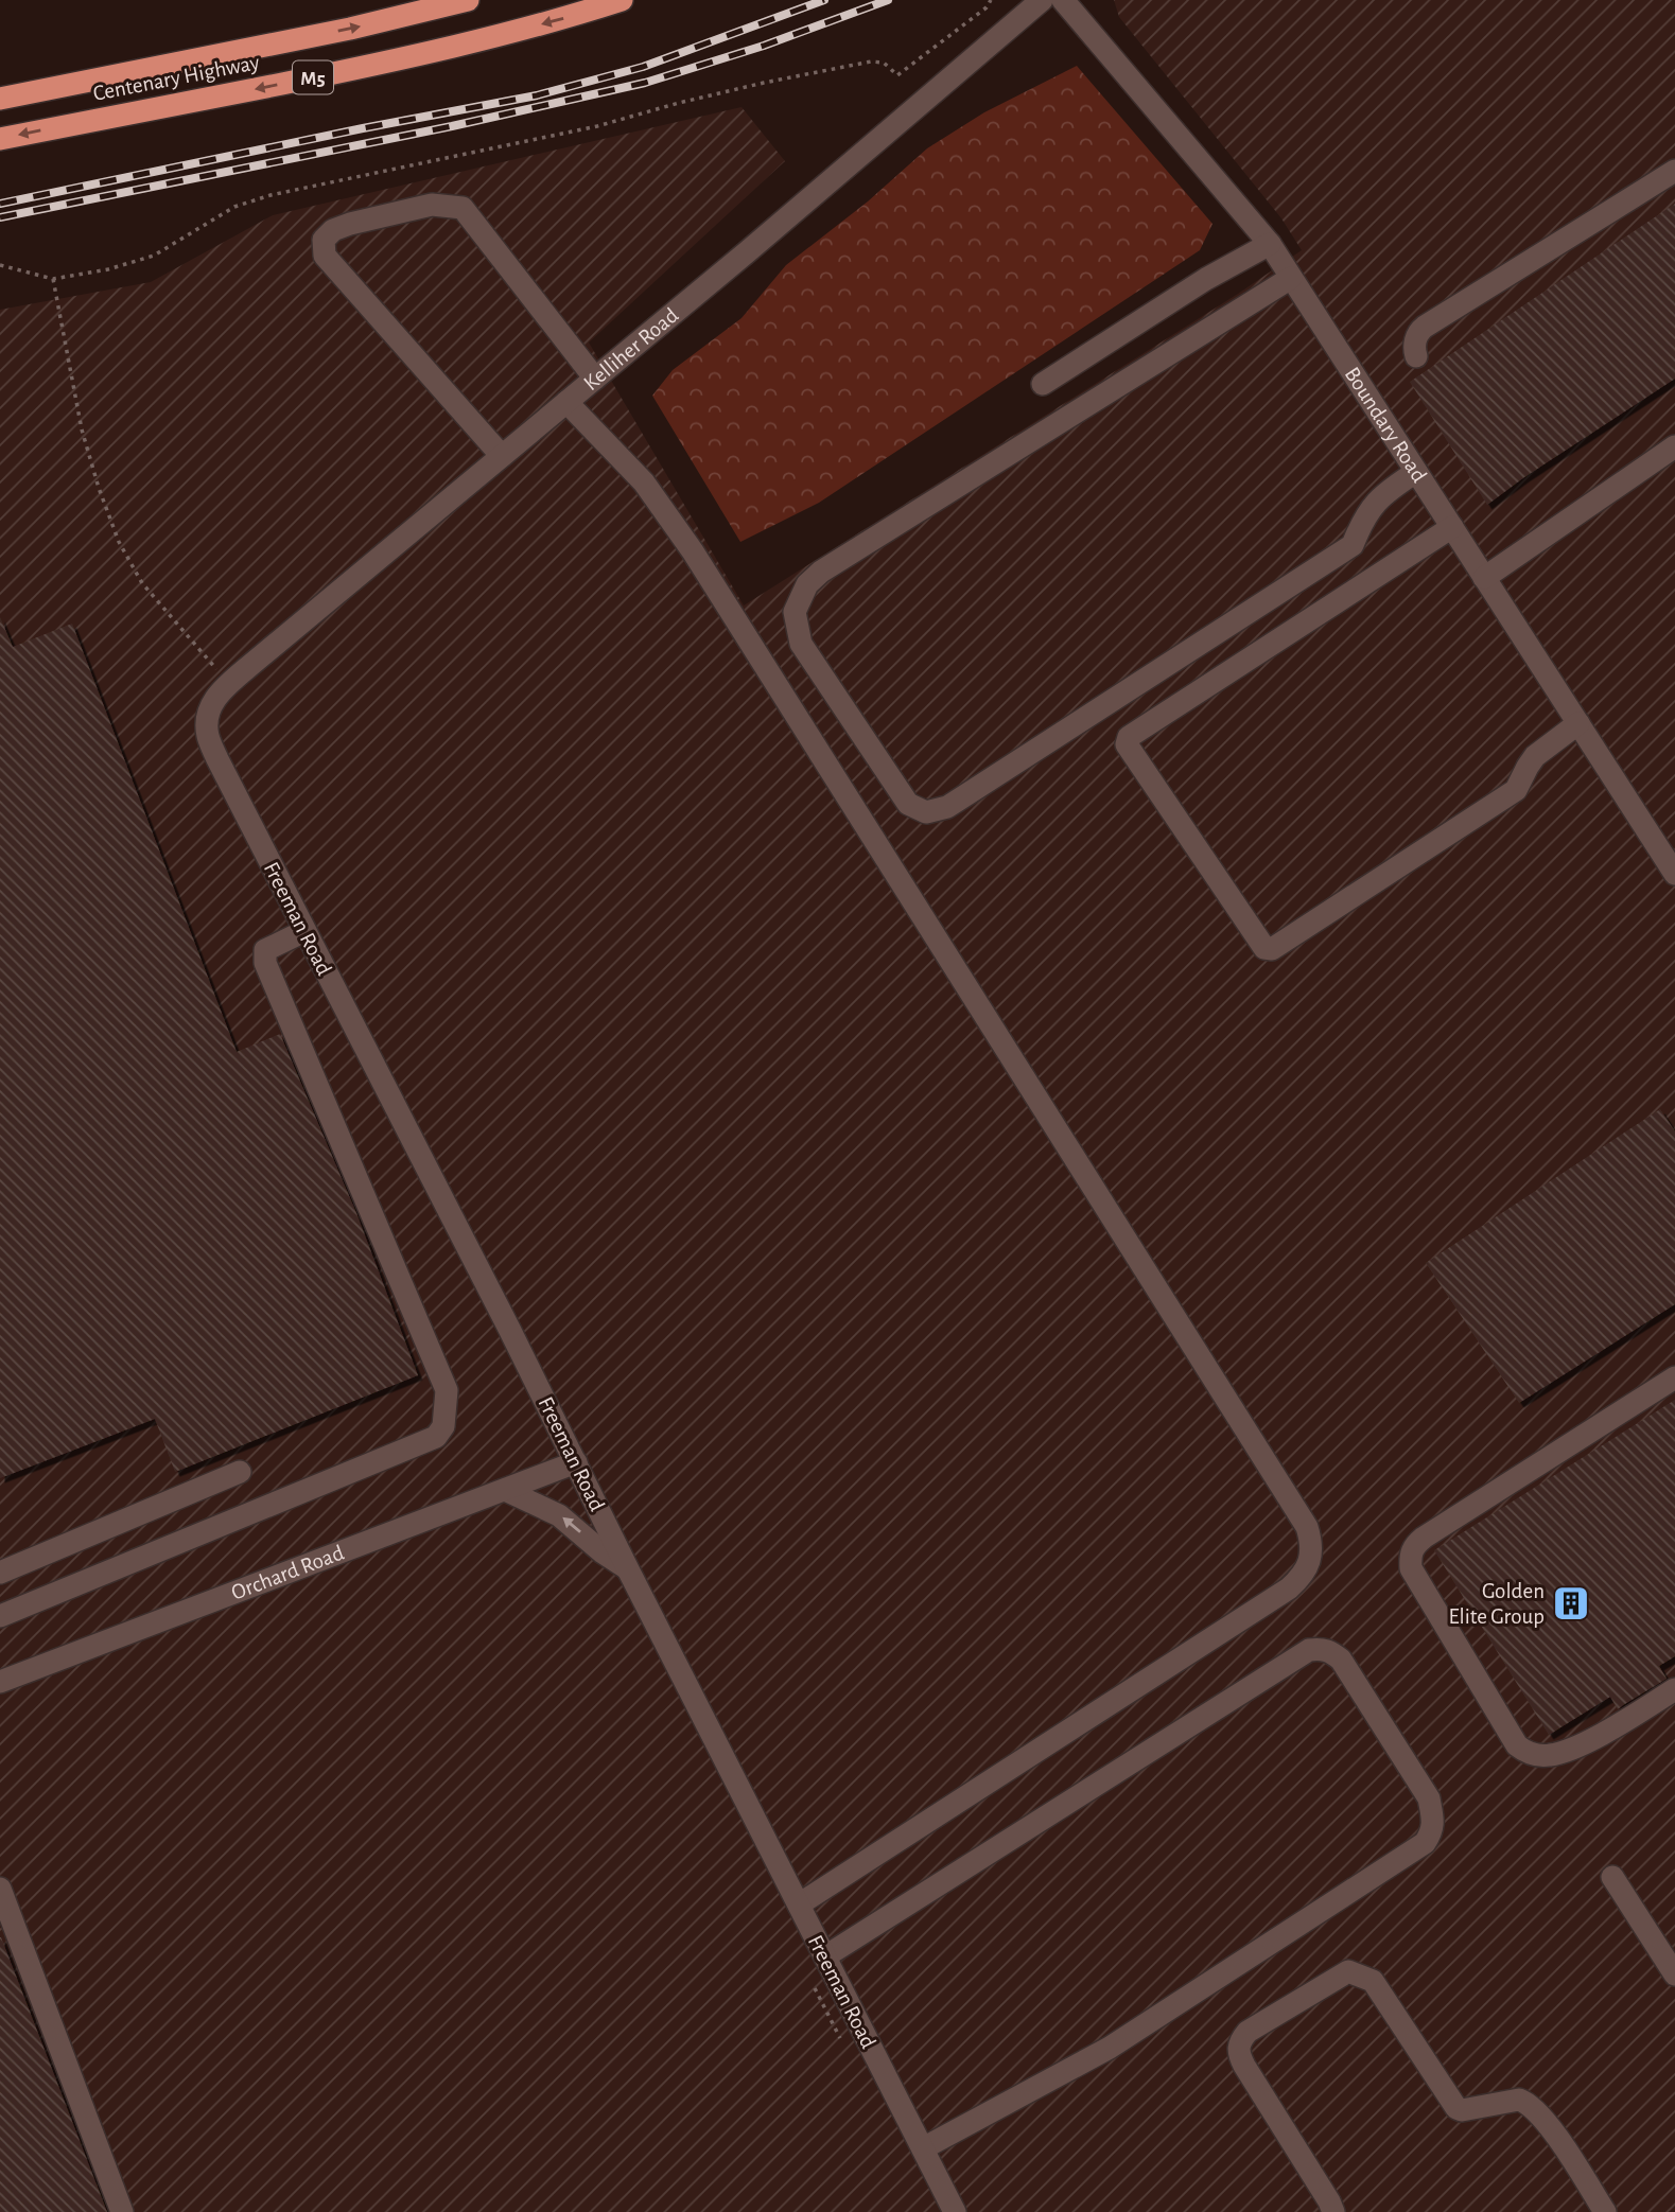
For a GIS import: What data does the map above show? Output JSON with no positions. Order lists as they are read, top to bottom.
{
  "streets": {
    "highway": ["Centenary Highway", "M5"],
    "street": [
      "Kelliher Road",
      "Boundary Road",
      "Freeman Road",
      "Orchard Road"
    ]
  },
  "crossings": [
    ["Kelliher Road", "Freeman Road"],
    ["Freeman Road", "Orchard Road"]
  ],
  "places": {
    "building": ["Golden Elite Group"]
  }
}
